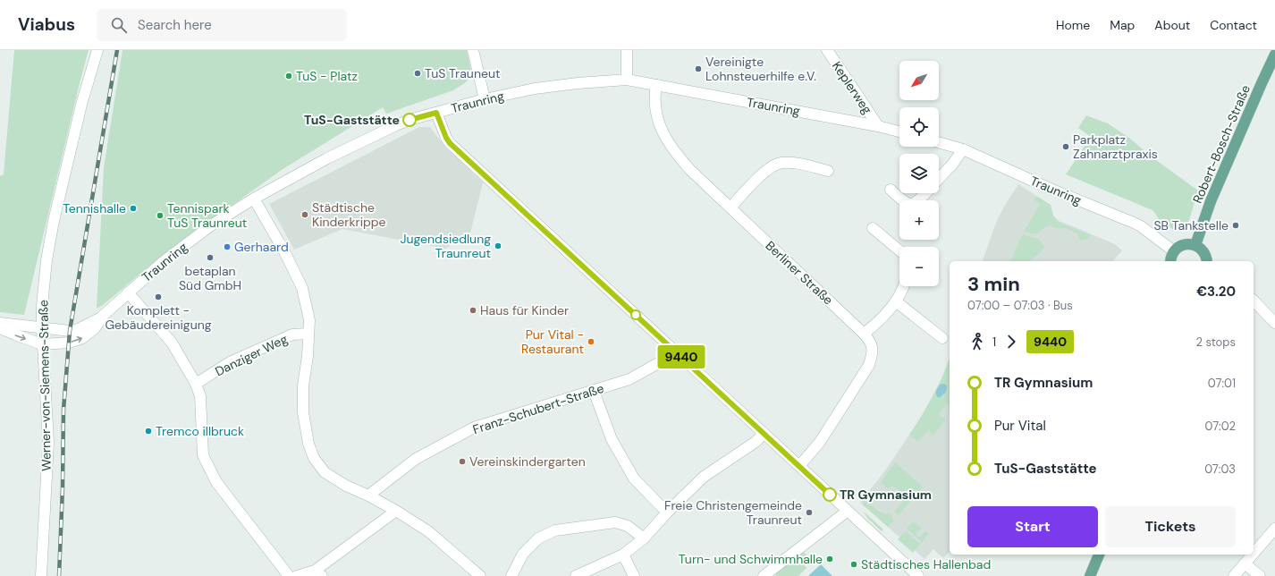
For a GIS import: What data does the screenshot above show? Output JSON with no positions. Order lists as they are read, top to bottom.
{
  "streets": {
    "main road": ["Robert-Bosch-Straße"],
    "street": [
      "Keplerweg",
      "Traunring",
      "Berliner Straße",
      "Danziger Weg",
      "Werner-von-Siemens-Straße",
      "Franz-Schubert-Straße"
    ]
  },
  "crossings": [
    ["Keplerweg", "Traunring"],
    ["Traunring", "Berliner Straße"],
    ["Traunring", "Werner-von-Siemens-Straße"]
  ],
  "places": [
    "Vereinigte Lohnsteuerhilfe e.V.",
    "TuS Trauneut",
    "TuS - Platz",
    "TuS-Gaststätte",
    "Parkplatz Zahnarztpraxis",
    "Tennishalle",
    "Städtische Kinderkrippe",
    "Tennispark TuS Traunreut",
    "SB Tankstelle",
    "Jugendsiedlung Traunreut",
    "Gerhaard",
    "betaplan Süd GmbH",
    "Komplett - Gebäudereinigung",
    "Haus für Kinder",
    "Pur Vital - Restaurant",
    "Tremco illbruck",
    "Vereinskindergarten",
    "TR Gymnasium",
    "Freie Christengemeinde Traunreut",
    "Turn- und Schwimmhalle",
    "Städtisches Hallenbad"
  ],
  "lines": ["bus line 9440"],
  "north": "bottom left",
  "page": {
    "header": "Viabus",
    "search": "Search here",
    "nav": [
      "Home",
      "Map",
      "About",
      "Contact"
    ],
    "on_map": "9440",
    "map_buttons": ["+", "−"],
    "heading": ["3 min", "07:00 – 07:03 · Bus", "€3.20"],
    "legs": ["1", "9440", "2 stops"],
    "list": [
      {
        "name": "TR Gymnasium",
        "value": "07:01"
      },
      {
        "name": "Pur Vital",
        "value": "07:02"
      },
      {
        "name": "TuS-Gaststätte",
        "value": "07:03"
      }
    ],
    "buttons": ["Start", "Tickets"]
  }
}
